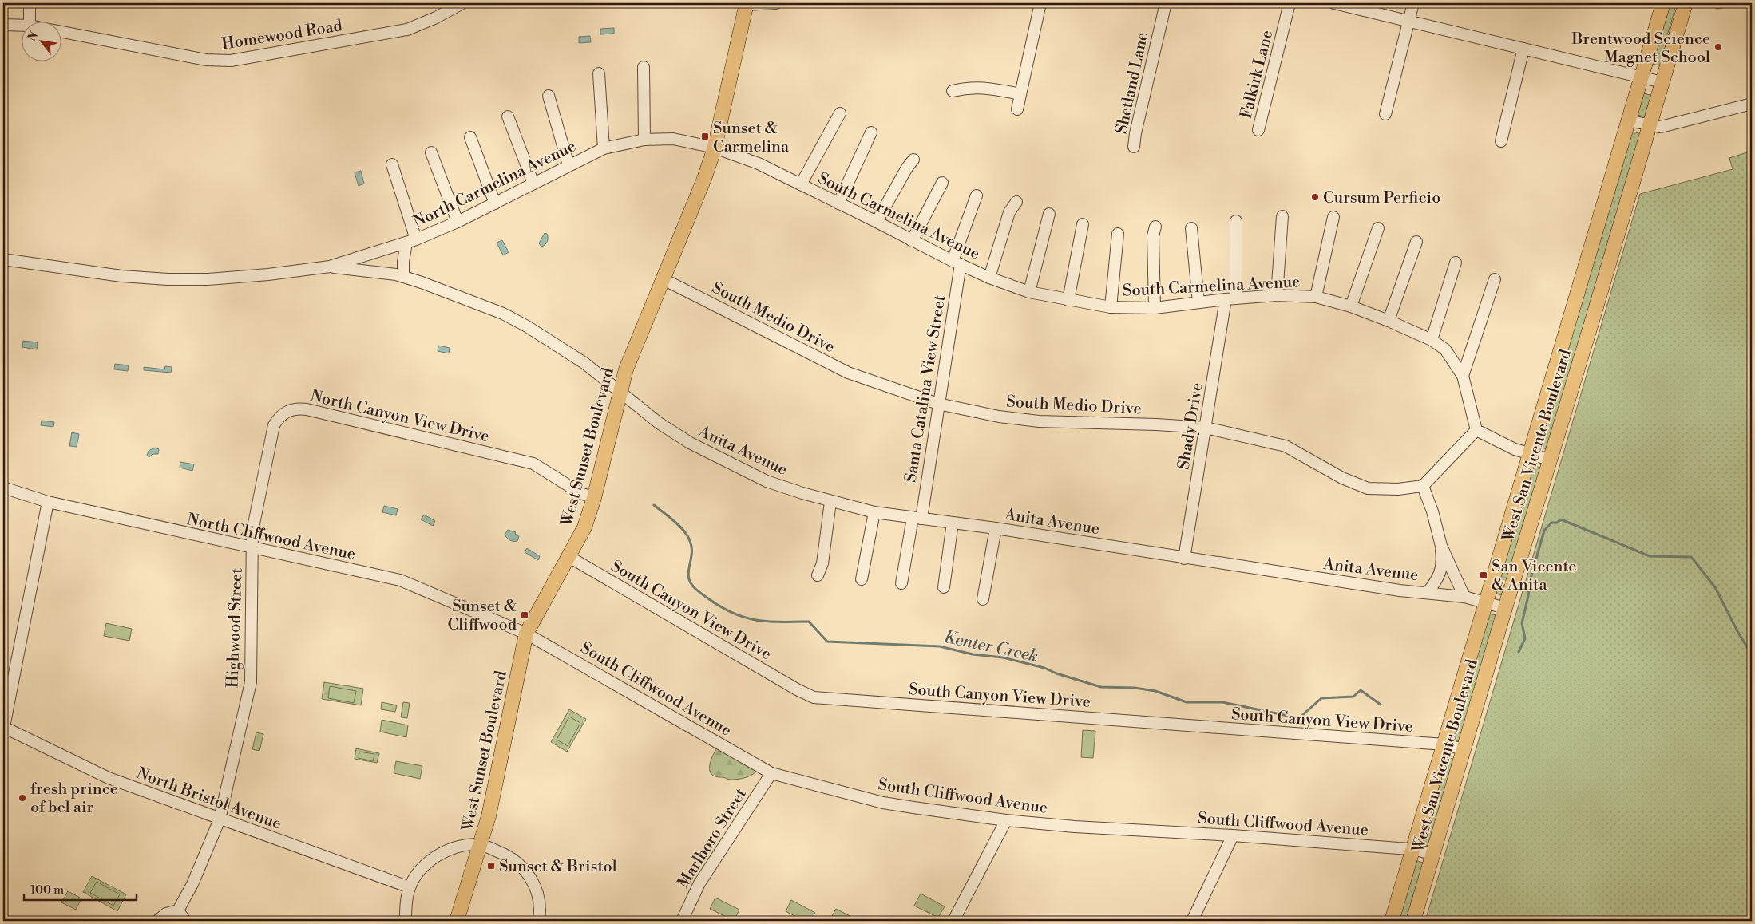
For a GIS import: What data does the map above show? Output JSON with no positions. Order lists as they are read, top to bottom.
{
  "streets": {
    "main road": ["West San Vicente Boulevard", "West Sunset Boulevard"],
    "street": [
      "Homewood Road",
      "Falkirk Lane",
      "Shetland Lane",
      "North Carmelina Avenue",
      "South Carmelina Avenue",
      "South Medio Drive",
      "Santa Catalina View Street",
      "North Canyon View Drive",
      "Shady Drive",
      "Anita Avenue",
      "North Cliffwood Avenue",
      "South Canyon View Drive",
      "Highwood Street",
      "South Cliffwood Avenue",
      "North Bristol Avenue",
      "Marlboro Street"
    ]
  },
  "crossings": [
    ["North Carmelina Avenue", "South Carmelina Avenue"],
    ["North Carmelina Avenue", "West Sunset Boulevard"],
    ["North Carmelina Avenue", "Anita Avenue"],
    ["South Carmelina Avenue", "Santa Catalina View Street"],
    ["South Carmelina Avenue", "Shady Drive"],
    ["South Carmelina Avenue", "West Sunset Boulevard"],
    ["South Medio Drive", "Santa Catalina View Street"],
    ["South Medio Drive", "Shady Drive"],
    ["South Medio Drive", "West Sunset Boulevard"],
    ["Santa Catalina View Street", "Anita Avenue"],
    ["North Canyon View Drive", "West Sunset Boulevard"],
    ["North Canyon View Drive", "North Cliffwood Avenue"],
    ["North Canyon View Drive", "Highwood Street"],
    ["Shady Drive", "Anita Avenue"],
    ["West San Vicente Boulevard", "Anita Avenue"],
    ["West San Vicente Boulevard", "South Canyon View Drive"],
    ["West San Vicente Boulevard", "South Cliffwood Avenue"],
    ["West Sunset Boulevard", "Anita Avenue"],
    ["West Sunset Boulevard", "North Cliffwood Avenue"],
    ["West Sunset Boulevard", "South Canyon View Drive"],
    ["West Sunset Boulevard", "South Cliffwood Avenue"],
    ["North Cliffwood Avenue", "Highwood Street"],
    ["North Cliffwood Avenue", "South Cliffwood Avenue"],
    ["Highwood Street", "North Bristol Avenue"],
    ["South Cliffwood Avenue", "Marlboro Street"]
  ],
  "water": ["Kenter Creek"],
  "places": {
    "other": ["Brentwood Science Magnet School", "Cursum Perficio", "fresh prince of bel air"],
    "transit": [
      "Sunset & Carmelina",
      "San Vicente & Anita",
      "Sunset & Cliffwood",
      "Sunset & Bristol"
    ]
  },
  "scale_bar": "100 m",
  "north": "top left"
}
